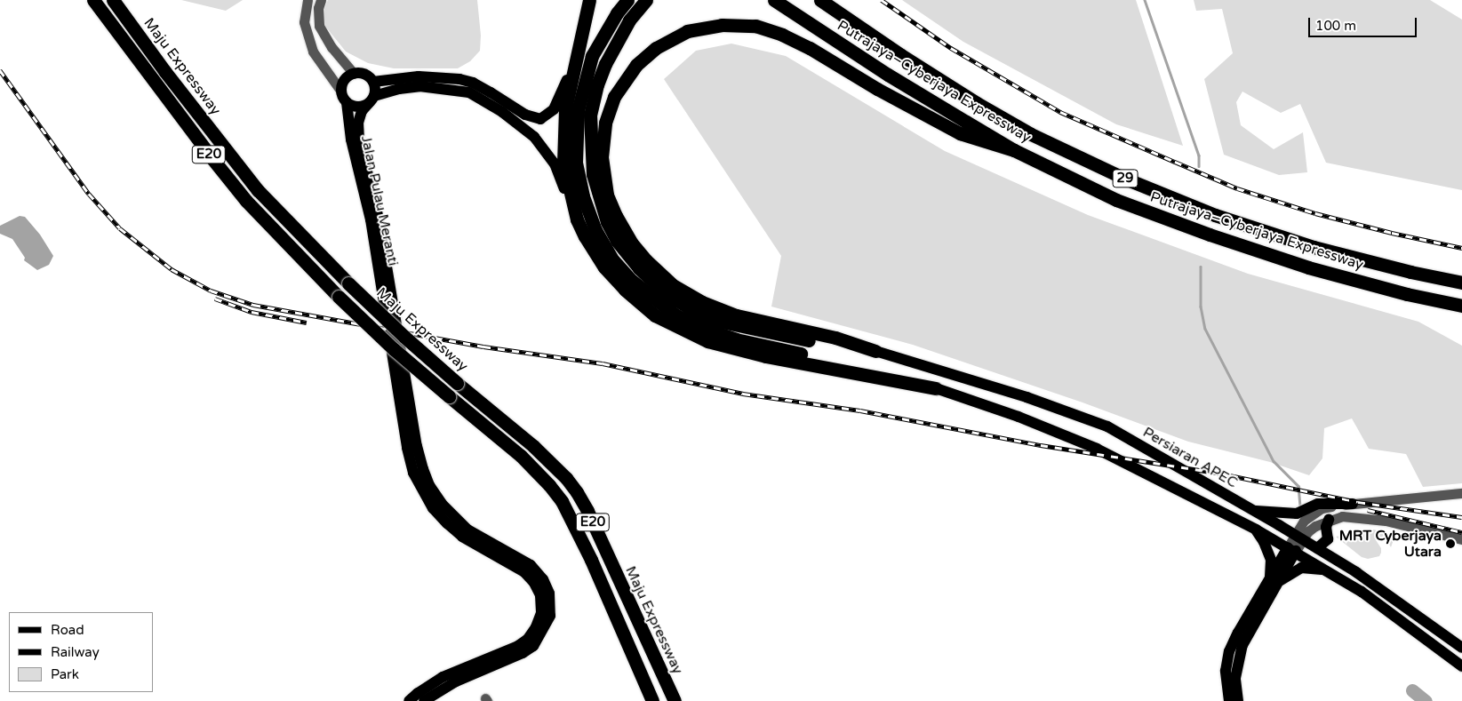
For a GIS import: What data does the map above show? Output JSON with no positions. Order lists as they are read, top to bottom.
{
  "streets": {
    "highway": [
      "Maju Expressway",
      "Putrajaya–Cyberjaya Expressway",
      "E20",
      "29"
    ],
    "main road": ["Jalan Pulau Meranti", "Persiaran APEC"]
  },
  "places": ["MRT Cyberjaya Utara"],
  "legend": ["Road", "Railway", "Park"],
  "scale_bar": "100 m"
}
